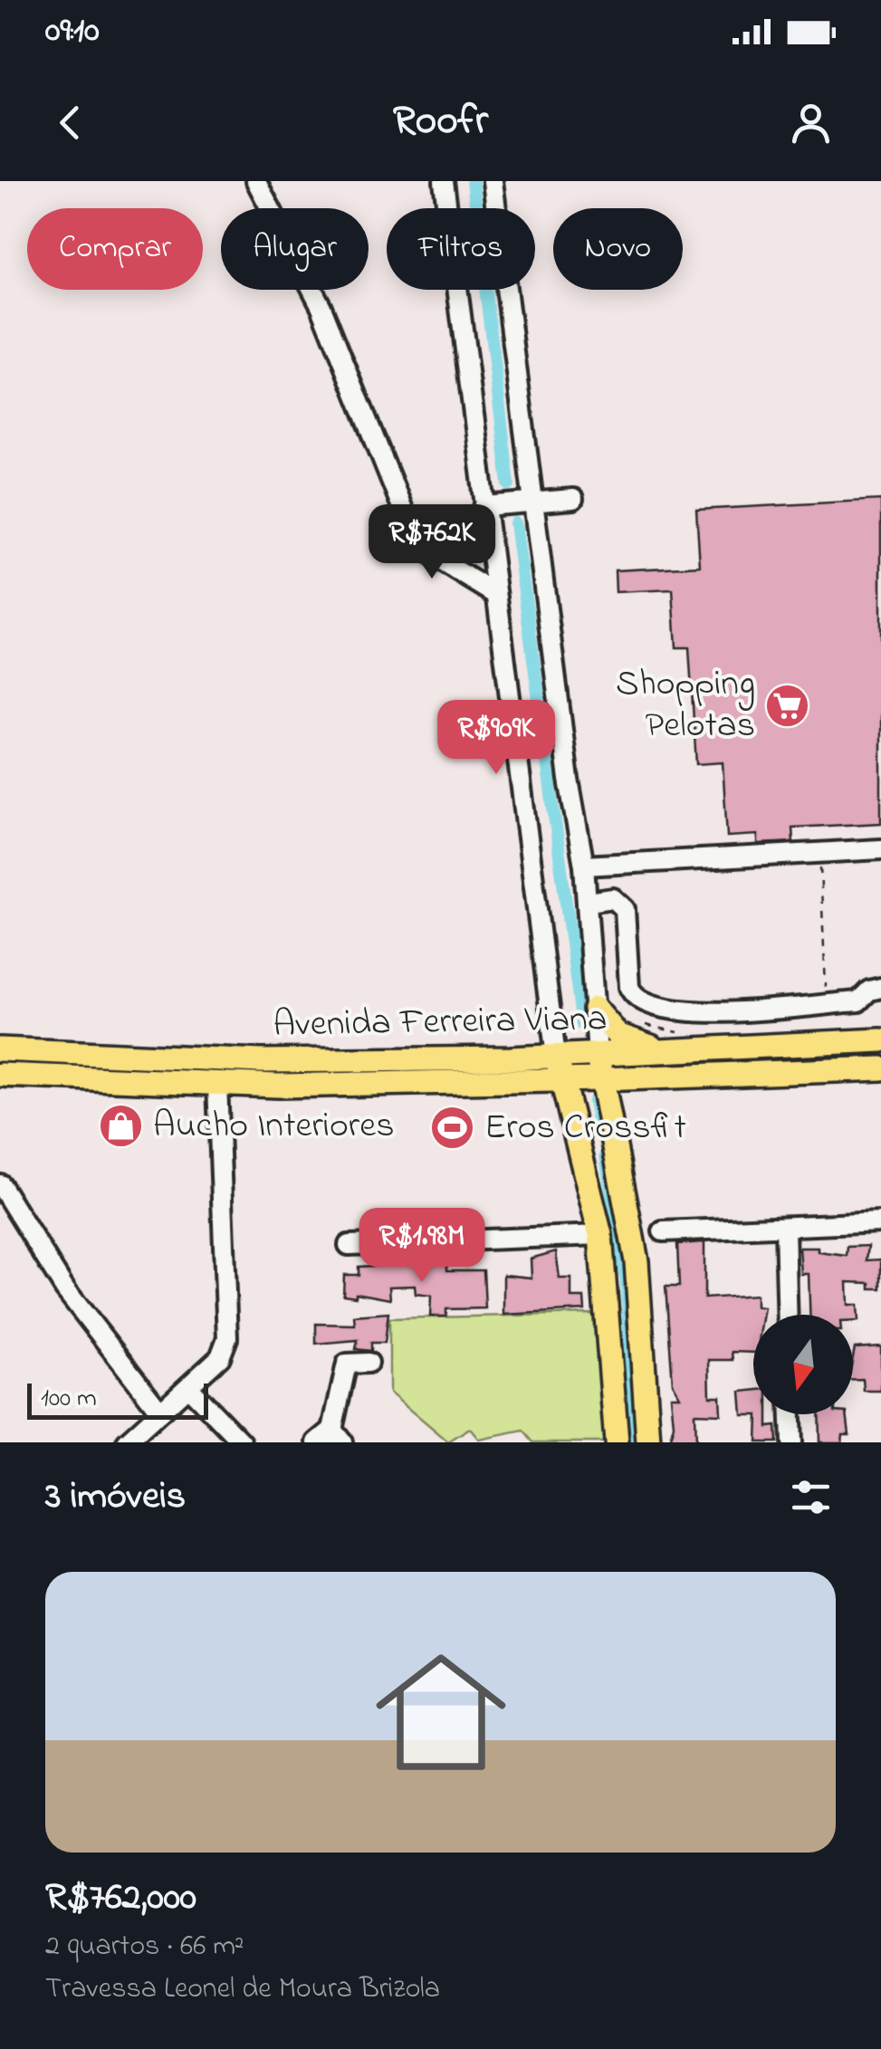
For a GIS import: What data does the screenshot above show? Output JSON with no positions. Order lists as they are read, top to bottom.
{
  "streets": {
    "main road": ["Avenida Ferreira Viana"]
  },
  "places": {
    "supermarket": ["Shopping Pelotas"],
    "shop": ["Aucho Interiores"],
    "sports": ["Eros Crossfit"]
  },
  "scale_bar": "100 m",
  "north": "bottom",
  "page": {
    "status": "09:10",
    "header": "Roofr",
    "chip": [
      "Comprar",
      "Alugar",
      "Filtros",
      "Novo"
    ],
    "price": ["R$762K", "R$909K", "R$1.98M"],
    "scale": "100 m",
    "heading": "3 imóveis",
    "list": [
      {
        "name": "R$762,000",
        "note": "2 quartos · 66 m² · Travessa Leonel de Moura Brizola"
      }
    ]
  }
}
